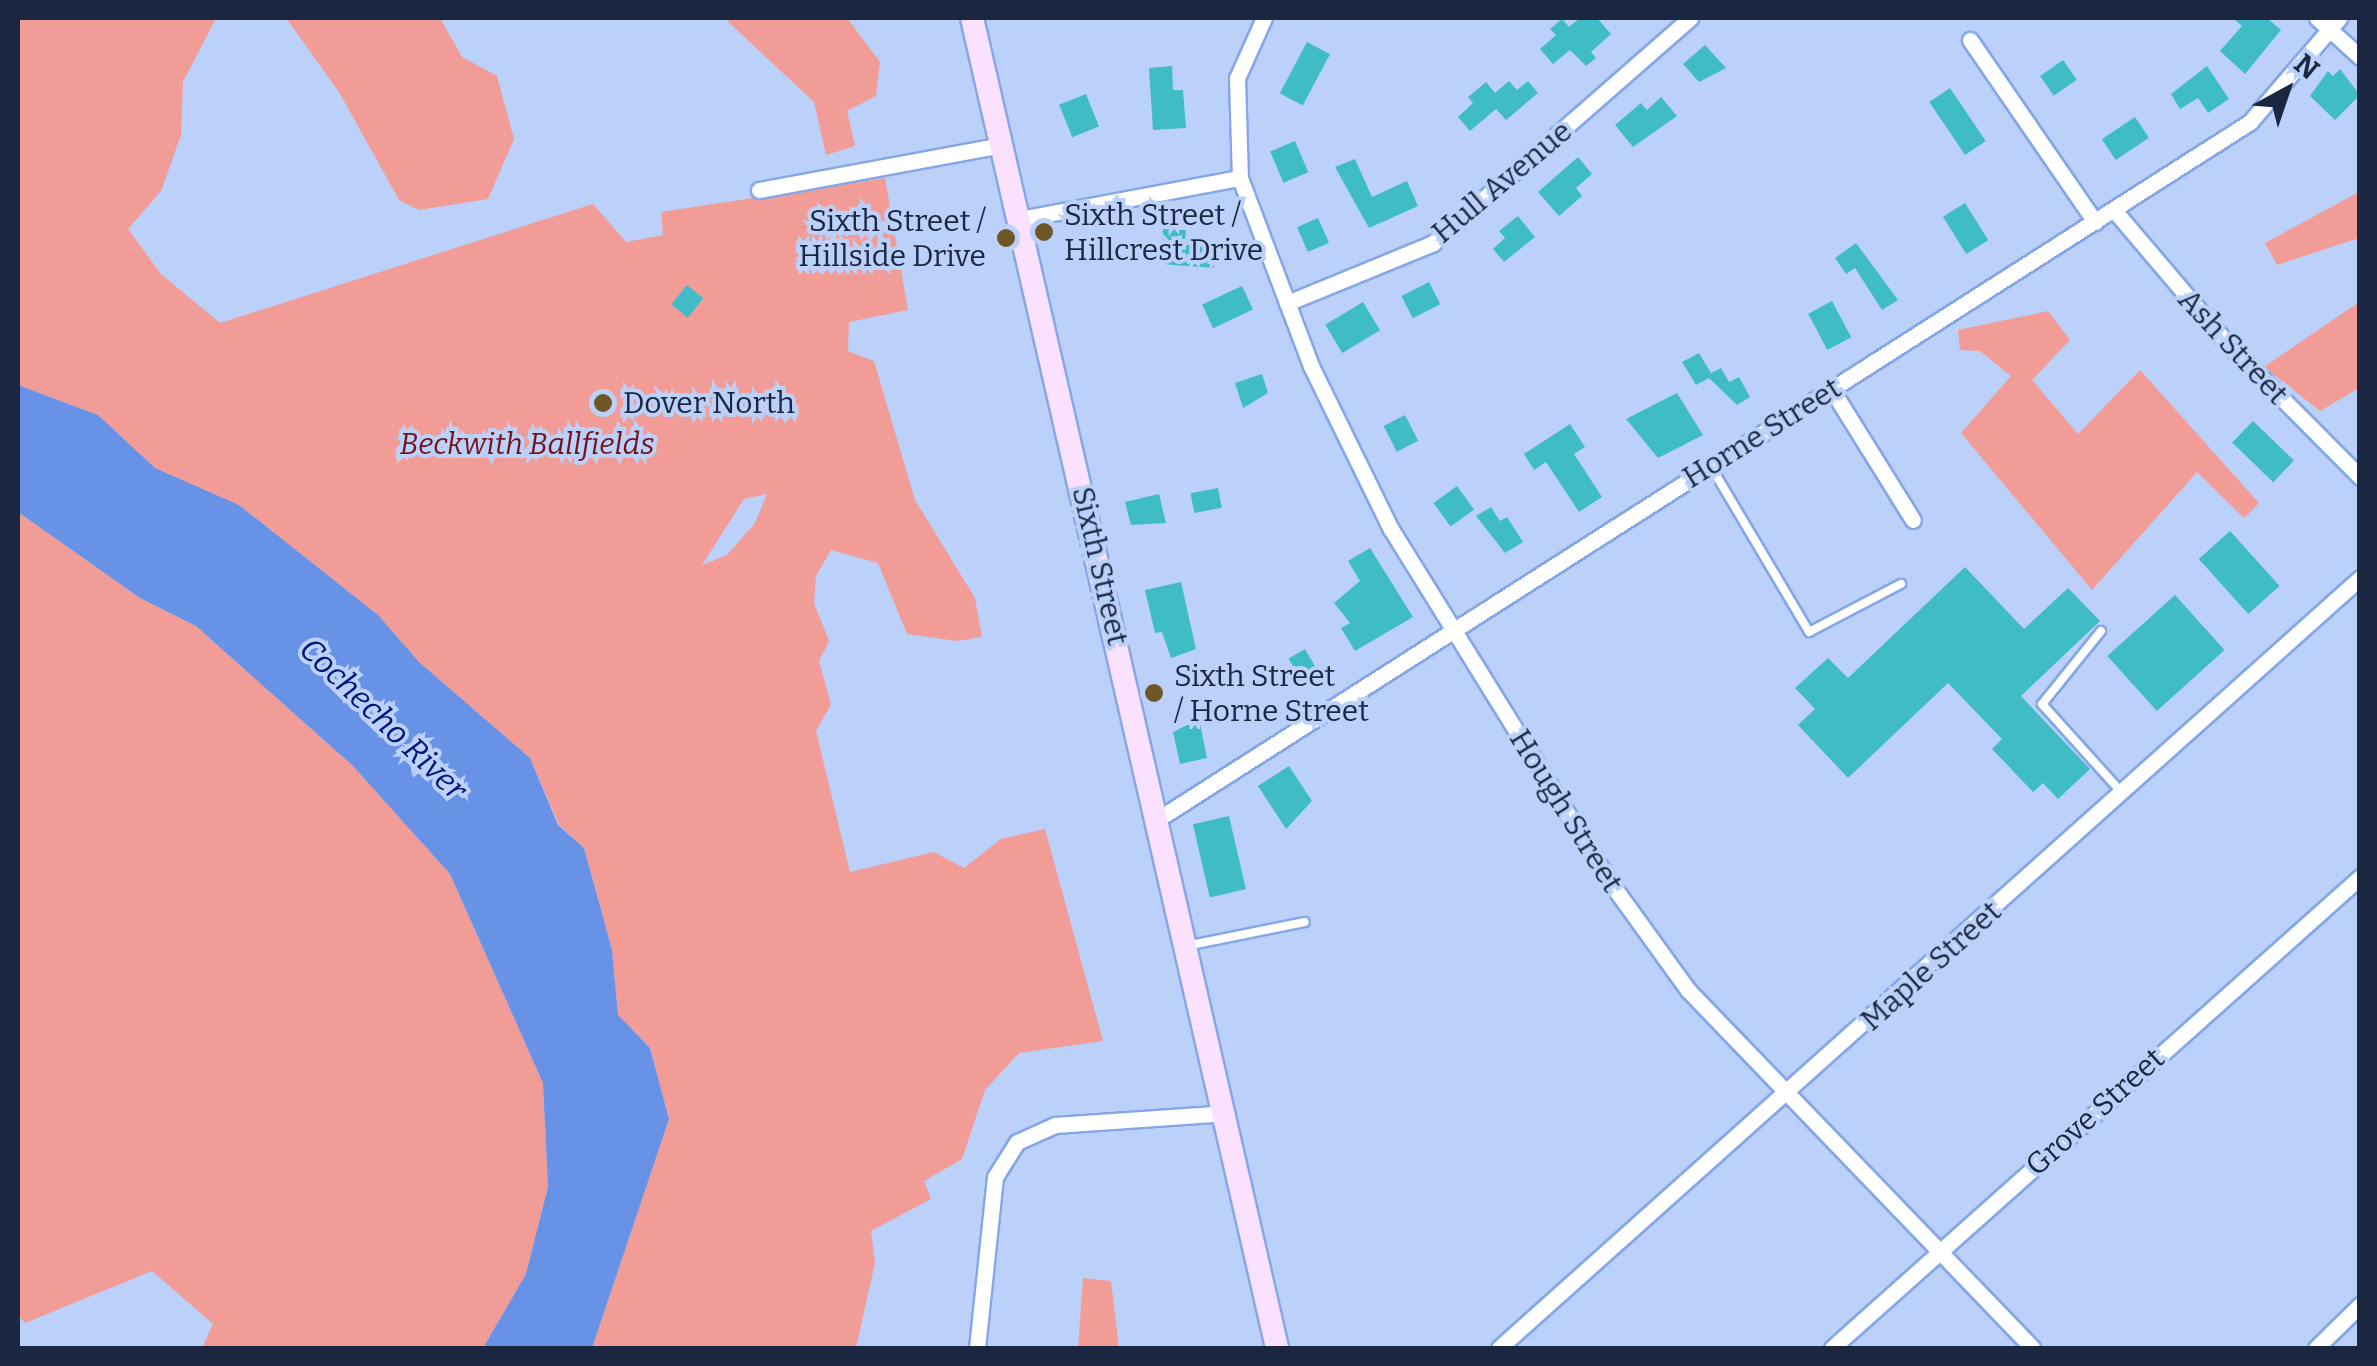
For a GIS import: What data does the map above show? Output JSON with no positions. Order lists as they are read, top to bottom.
{
  "streets": {
    "main road": ["Sixth Street"],
    "street": [
      "Hull Avenue",
      "Ash Street",
      "Horne Street",
      "Hough Street",
      "Maple Street",
      "Grove Street"
    ]
  },
  "crossings": [
    ["Hull Avenue", "Hough Street"],
    ["Ash Street", "Horne Street"],
    ["Horne Street", "Sixth Street"],
    ["Horne Street", "Hough Street"],
    ["Hough Street", "Maple Street"],
    ["Hough Street", "Grove Street"]
  ],
  "water": ["Cochecho River"],
  "parks": ["Beckwith Ballfields"],
  "places": [
    "Sixth Street / Hillcrest Drive",
    "Sixth Street / Hillside Drive",
    "Dover North",
    "Sixth Street / Horne Street"
  ],
  "north": "top right"
}
